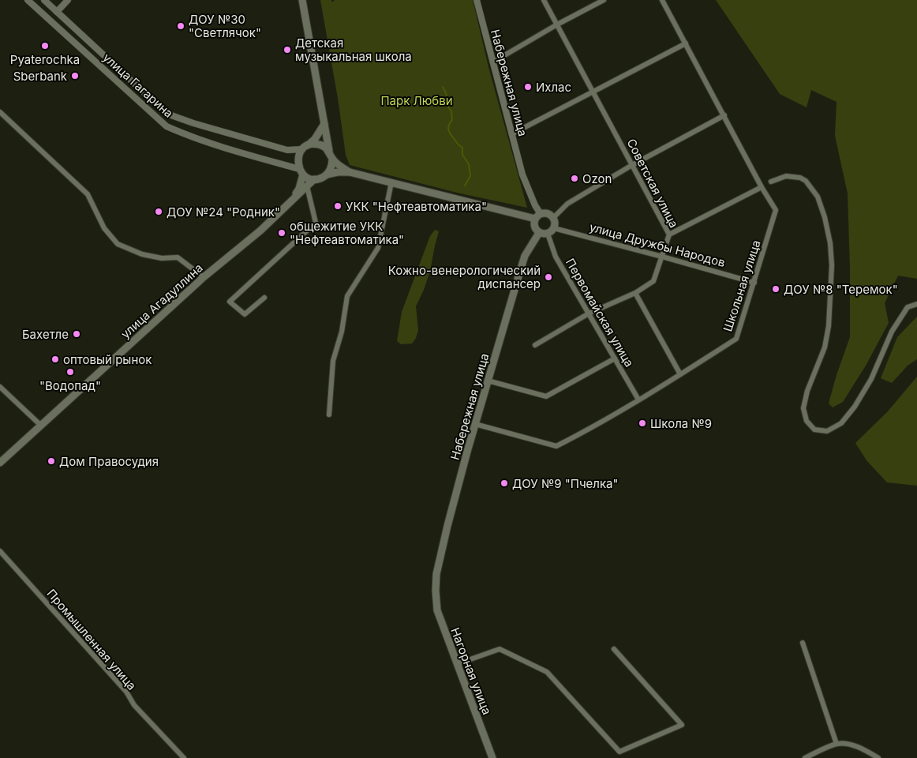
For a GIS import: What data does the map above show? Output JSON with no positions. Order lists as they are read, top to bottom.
{
  "streets": {
    "main road": ["Набережная улица", "улица Агадуллина", "Нагорная улица"],
    "street": [
      "улица Гагарина",
      "Советская улица",
      "улица Дружбы Народов",
      "Школьная улица",
      "Первомайская улица",
      "Промышленная улица"
    ]
  },
  "crossings": [
    ["Набережная улица", "улица Дружбы Народов"],
    ["Набережная улица", "Школьная улица"],
    ["Набережная улица", "Первомайская улица"],
    ["Набережная улица", "Нагорная улица"],
    ["Советская улица", "улица Дружбы Народов"],
    ["Советская улица", "Первомайская улица"],
    ["улица Дружбы Народов", "Школьная улица"],
    ["улица Дружбы Народов", "Первомайская улица"],
    ["Школьная улица", "Первомайская улица"]
  ],
  "parks": ["Парк Любви"],
  "places": [
    "ДОУ №30 \"Светлячок\"",
    "Pyaterochka",
    "Детская музыкальная школа",
    "Sberbank",
    "Ихлас",
    "Ozon",
    "УКК \"Нефтеавтоматика\"",
    "ДОУ №24 \"Родник\"",
    "общежитие УКК \"Нефтеавтоматика\"",
    "Кожно-венерологический диспансер",
    "ДОУ №8 \"Теремок\"",
    "Бахетле",
    "оптовый рынок",
    "\"Водопад\"",
    "Школа №9",
    "Дом Правосудия",
    "ДОУ №9 \"Пчелка\""
  ]
}
